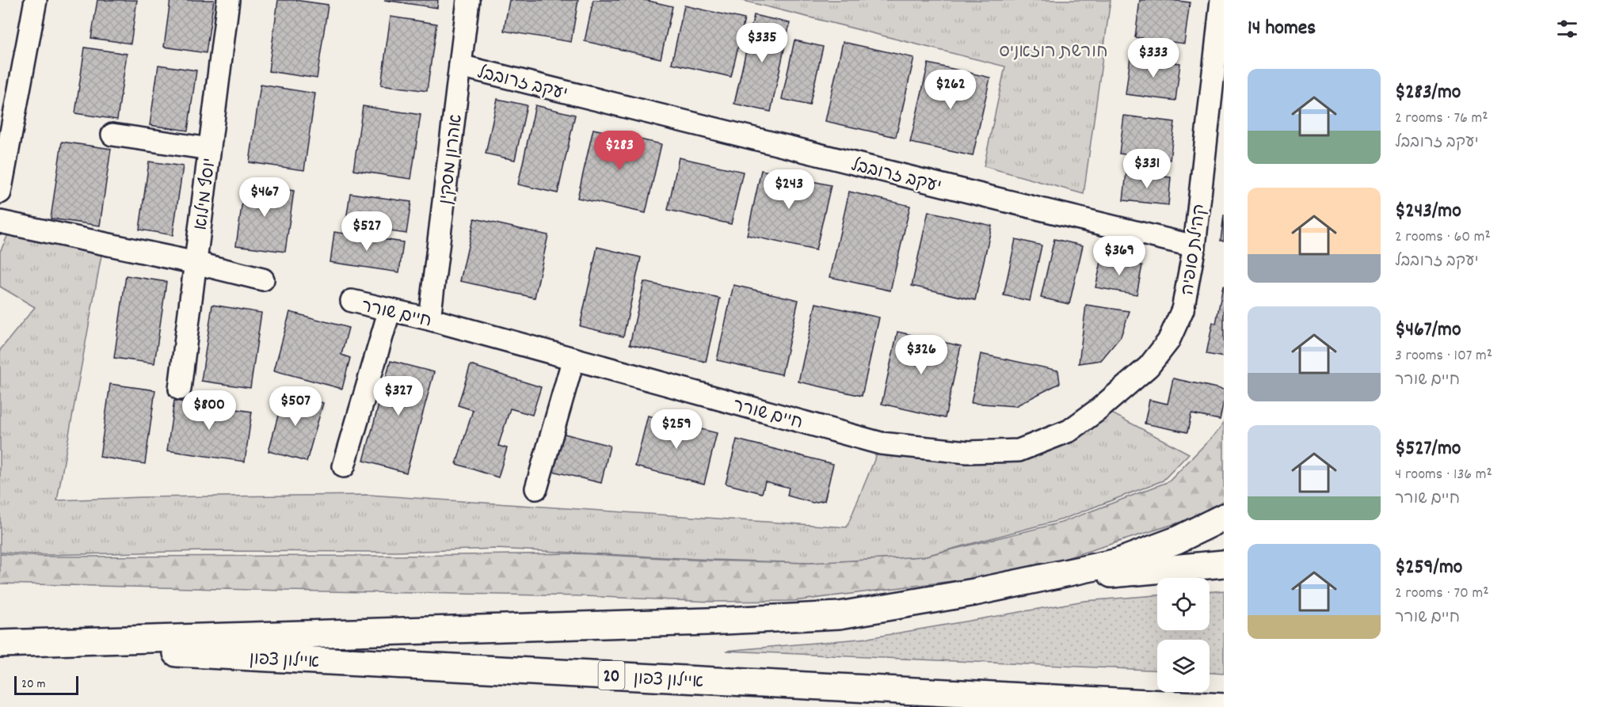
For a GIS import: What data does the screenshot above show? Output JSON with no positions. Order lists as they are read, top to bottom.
{
  "streets": {
    "highway": ["איילון צפון", "20"],
    "street": [
      "יעקב זרובבל",
      "אהרון מסקין",
      "יוסף מילוא",
      "קהילת סופיה",
      "חיים שורר"
    ]
  },
  "crossings": [
    ["יעקב זרובבל", "אהרון מסקין"],
    ["יעקב זרובבל", "קהילת סופיה"],
    ["אהרון מסקין", "חיים שורר"],
    ["קהילת סופיה", "חיים שורר"]
  ],
  "parks": ["חורשת רוזאניס"],
  "scale_bar": "20 m",
  "page": {
    "heading": "14 homes",
    "price": [
      "$335",
      "$333",
      "$262",
      "$283",
      "$331",
      "$243",
      "$467",
      "$527",
      "$369",
      "$326",
      "$327",
      "$507",
      "$800",
      "$259"
    ],
    "list": [
      {
        "name": "$283/mo",
        "note": "2 rooms · 76 m² · יעקב זרובבל"
      },
      {
        "name": "$243/mo",
        "note": "2 rooms · 60 m² · יעקב זרובבל"
      },
      {
        "name": "$467/mo",
        "note": "3 rooms · 107 m² · חיים שורר"
      },
      {
        "name": "$527/mo",
        "note": "4 rooms · 136 m² · חיים שורר"
      },
      {
        "name": "$259/mo",
        "note": "2 rooms · 70 m² · חיים שורר"
      }
    ],
    "scale": "20 m"
  }
}
